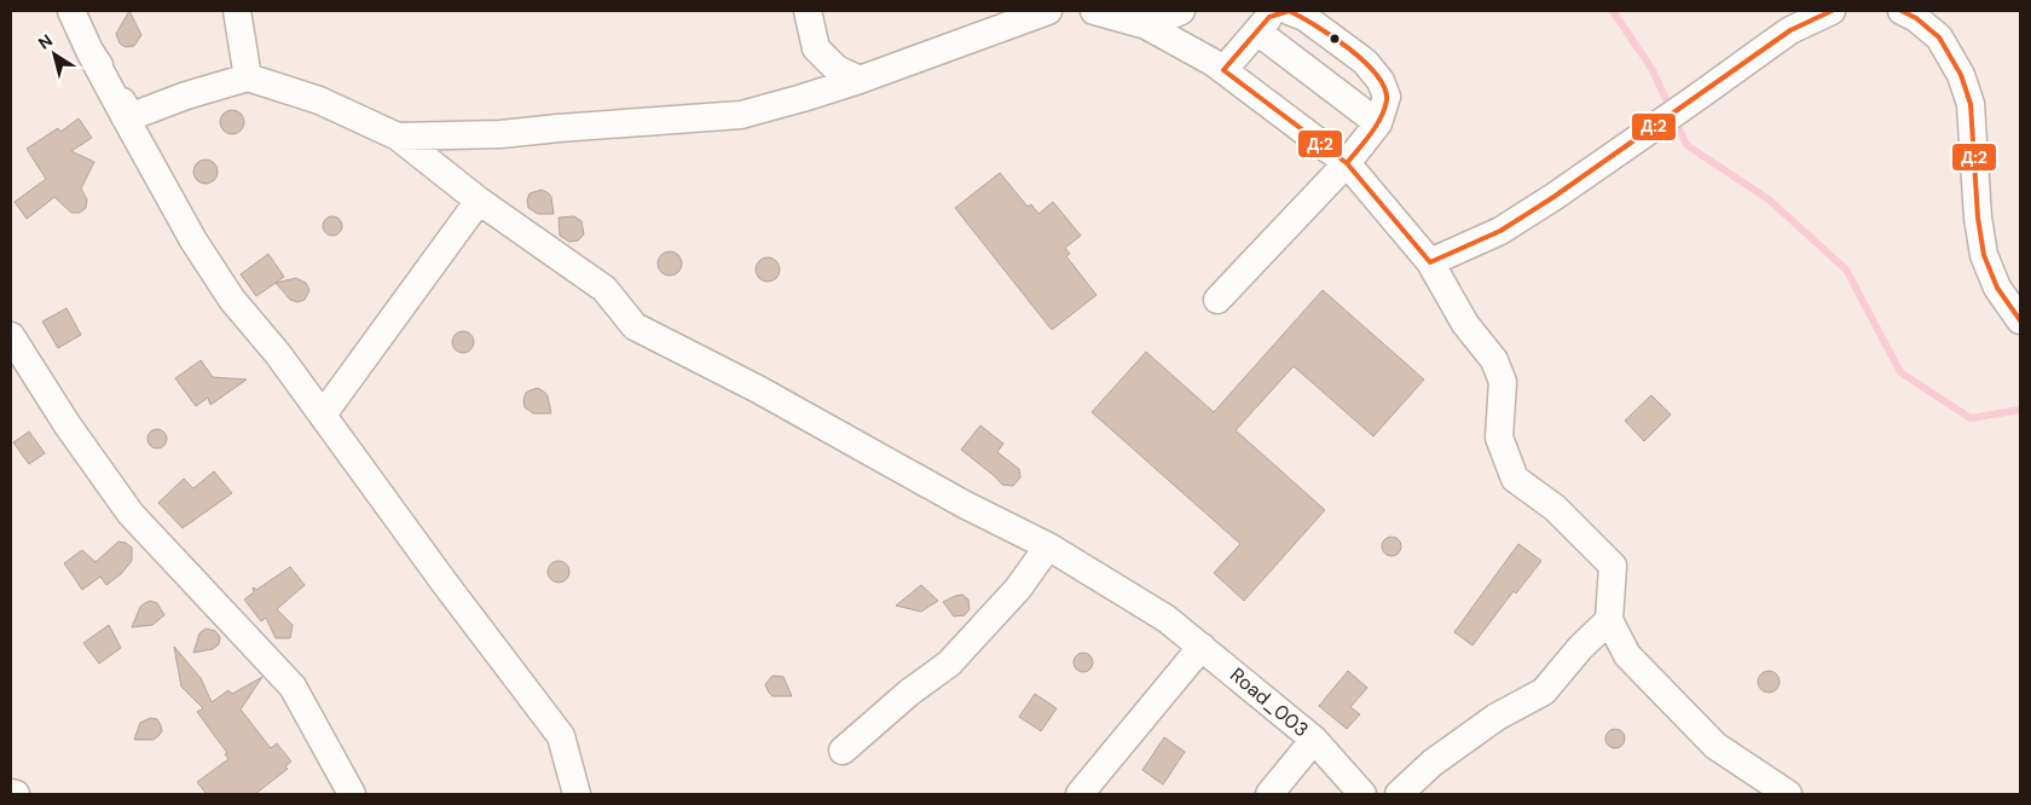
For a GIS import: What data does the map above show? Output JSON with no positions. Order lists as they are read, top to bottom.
{
  "streets": {
    "street": ["Road_003"]
  },
  "lines": ["transit line Д:2"],
  "north": "top left"
}
